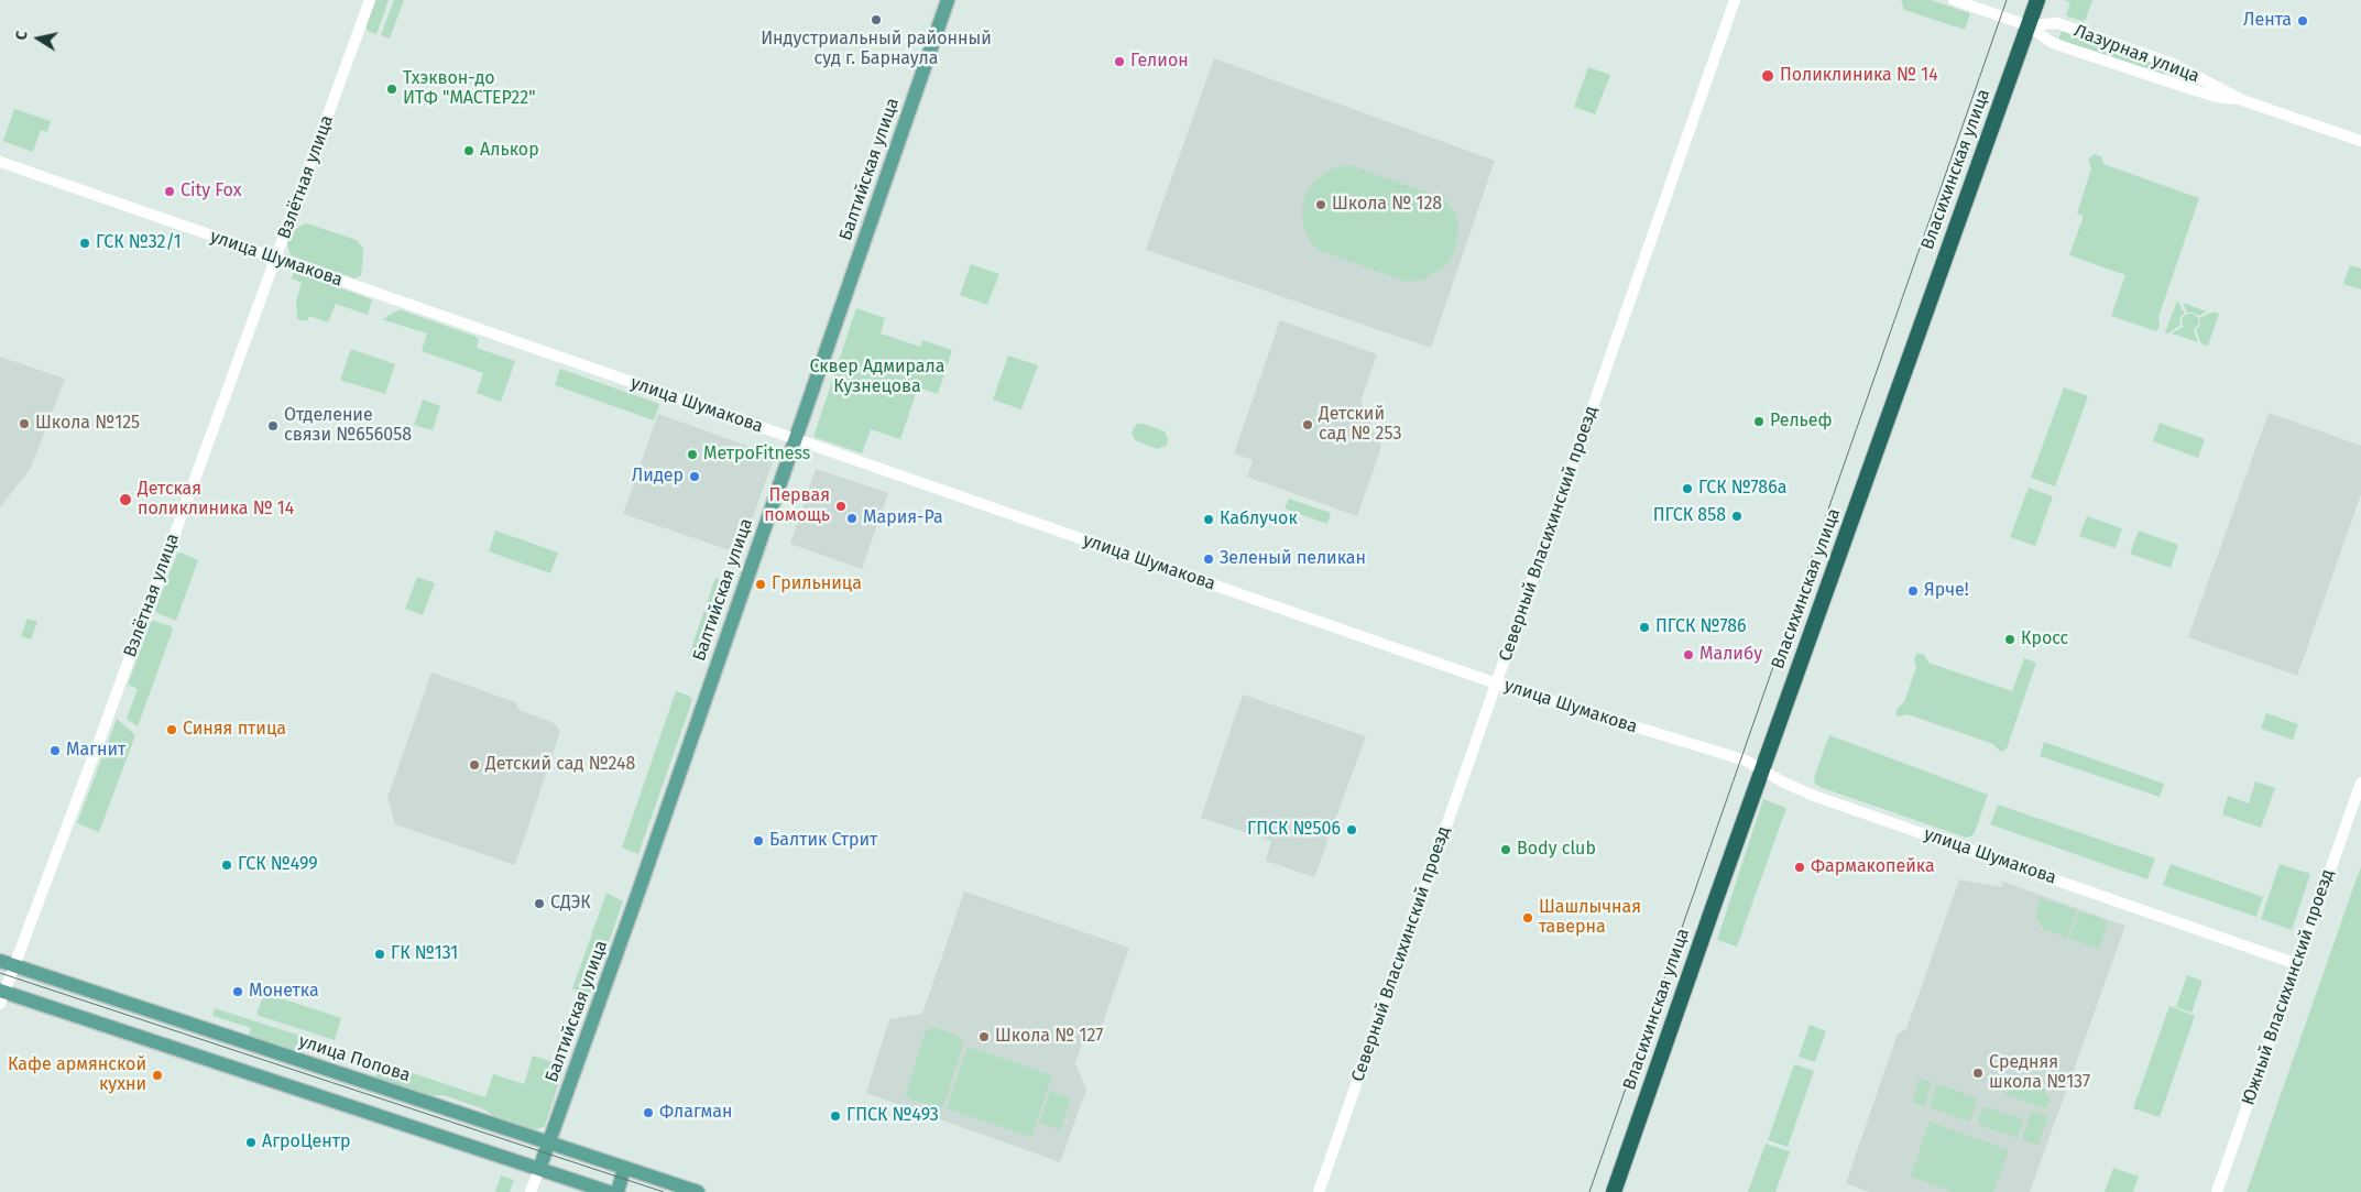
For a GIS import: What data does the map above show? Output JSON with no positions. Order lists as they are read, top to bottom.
{
  "streets": {
    "highway": ["Власихинская улица"],
    "main road": ["Балтийская улица", "улица Попова"],
    "street": [
      "Лазурная улица",
      "Взлётная улица",
      "улица Шумакова",
      "Северный Власихинский проезд",
      "Южный Власихинский проезд"
    ]
  },
  "crossings": [
    ["Лазурная улица", "Власихинская улица"],
    ["Балтийская улица", "улица Шумакова"],
    ["Балтийская улица", "улица Попова"],
    ["Власихинская улица", "улица Шумакова"],
    ["Взлётная улица", "улица Шумакова"],
    ["Взлётная улица", "улица Попова"],
    ["улица Шумакова", "Северный Власихинский проезд"],
    ["улица Шумакова", "Южный Власихинский проезд"]
  ],
  "parks": ["Сквер Адмирала Кузнецова"],
  "places": [
    "Индустриальный районный суд г. Барнаула",
    "Лента",
    "Гелион",
    "Поликлиника № 14",
    "Тхэквон-до ИТФ \"МАСТЕР22\"",
    "Алькор",
    "City Fox",
    "Школа № 128",
    "ГСК №32/1",
    "Рельеф",
    "Школа №125",
    "Детский сад № 253",
    "Отделение связи №656058",
    "МетроFitness",
    "Лидер",
    "ГСК №786а",
    "Детская поликлиника № 14",
    "Первая помощь",
    "ПГСК 858",
    "Мария-Ра",
    "Каблучок",
    "Зеленый пеликан",
    "Грильница",
    "Ярче!",
    "ПГСК №786",
    "Кросс",
    "Малибу",
    "Синяя птица",
    "Магнит",
    "Детский сад №248",
    "ГПСК №506",
    "Балтик Стрит",
    "Body club",
    "ГСК №499",
    "Фармакопейка",
    "СДЭК",
    "Шашлычная таверна",
    "ГК №131",
    "Монетка",
    "Школа № 127",
    "Средняя школа №137",
    "Кафе армянской кухни",
    "Флагман",
    "ГПСК №493",
    "АгроЦентр"
  ],
  "north": "left"
}
